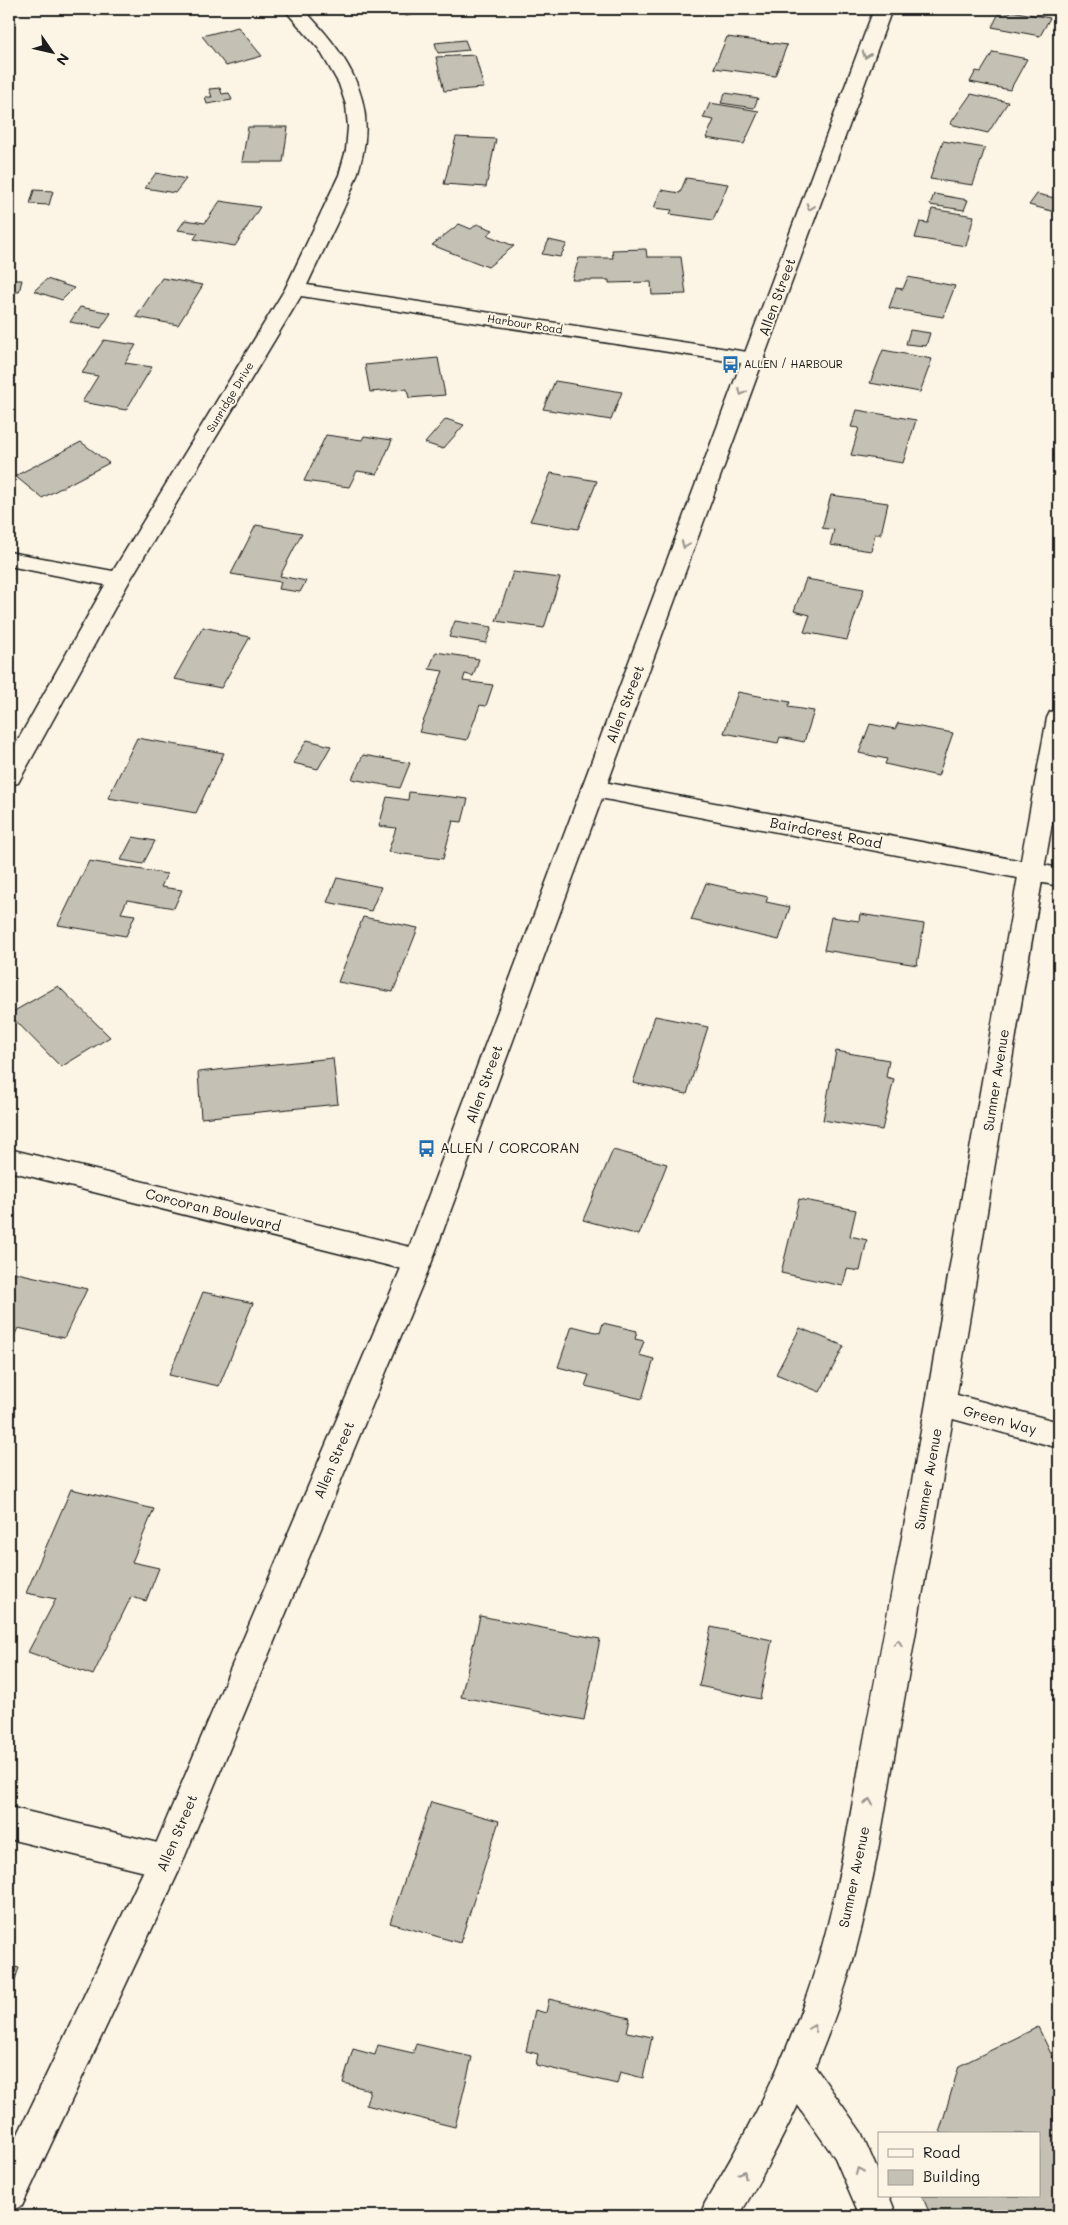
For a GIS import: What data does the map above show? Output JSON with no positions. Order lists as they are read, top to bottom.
{
  "streets": {
    "main road": [
      "Allen Street",
      "Harbour Road",
      "Sunridge Drive",
      "Bairdcrest Road",
      "Sumner Avenue",
      "Corcoran Boulevard",
      "Green Way"
    ]
  },
  "crossings": [
    ["Allen Street", "Harbour Road"],
    ["Allen Street", "Bairdcrest Road"],
    ["Allen Street", "Corcoran Boulevard"],
    ["Harbour Road", "Sunridge Drive"],
    ["Bairdcrest Road", "Sumner Avenue"],
    ["Sumner Avenue", "Green Way"]
  ],
  "one_way": ["Allen Street", "Sumner Avenue"],
  "places": {
    "bus stop": ["ALLEN / HARBOUR", "ALLEN / CORCORAN"]
  },
  "legend": ["Road", "Building"],
  "north": "bottom right"
}
